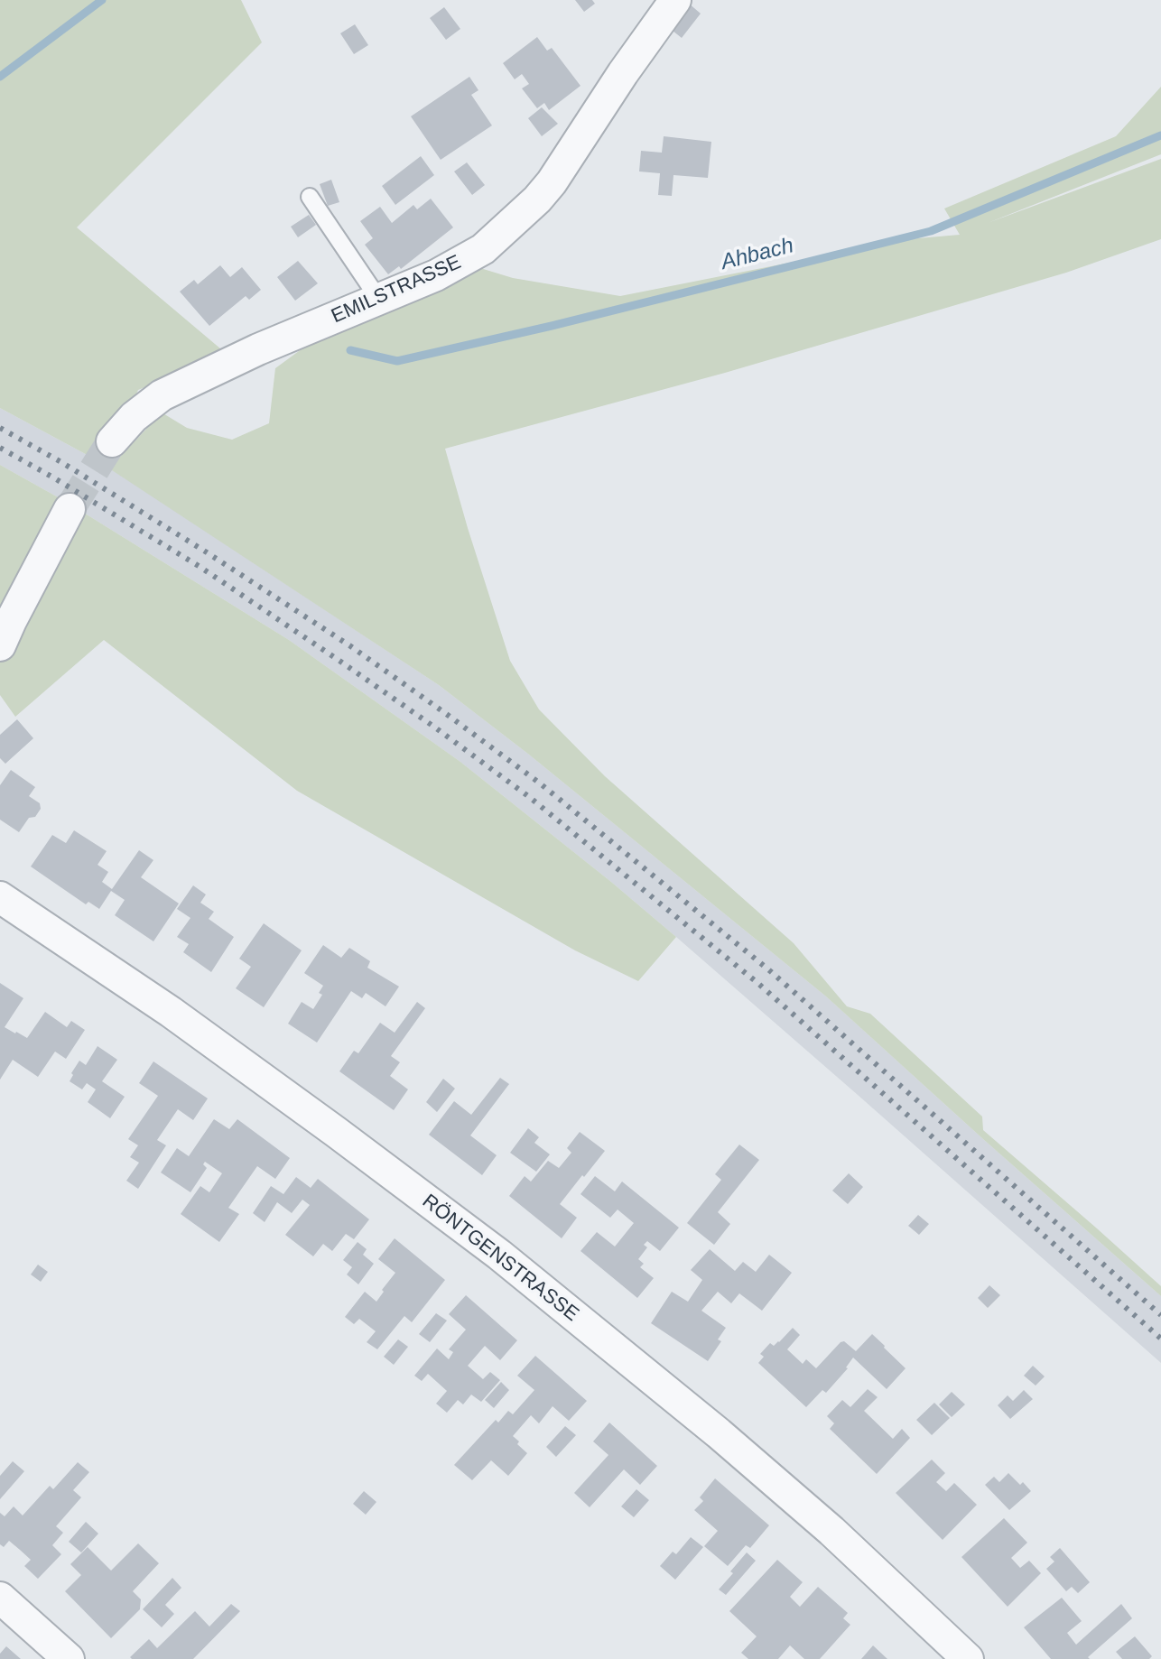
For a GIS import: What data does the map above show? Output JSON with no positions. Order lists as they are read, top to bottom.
{
  "streets": {
    "street": ["EMILSTRASSE", "RÖNTGENSTRASSE"]
  },
  "water": ["Ahbach"]
}
